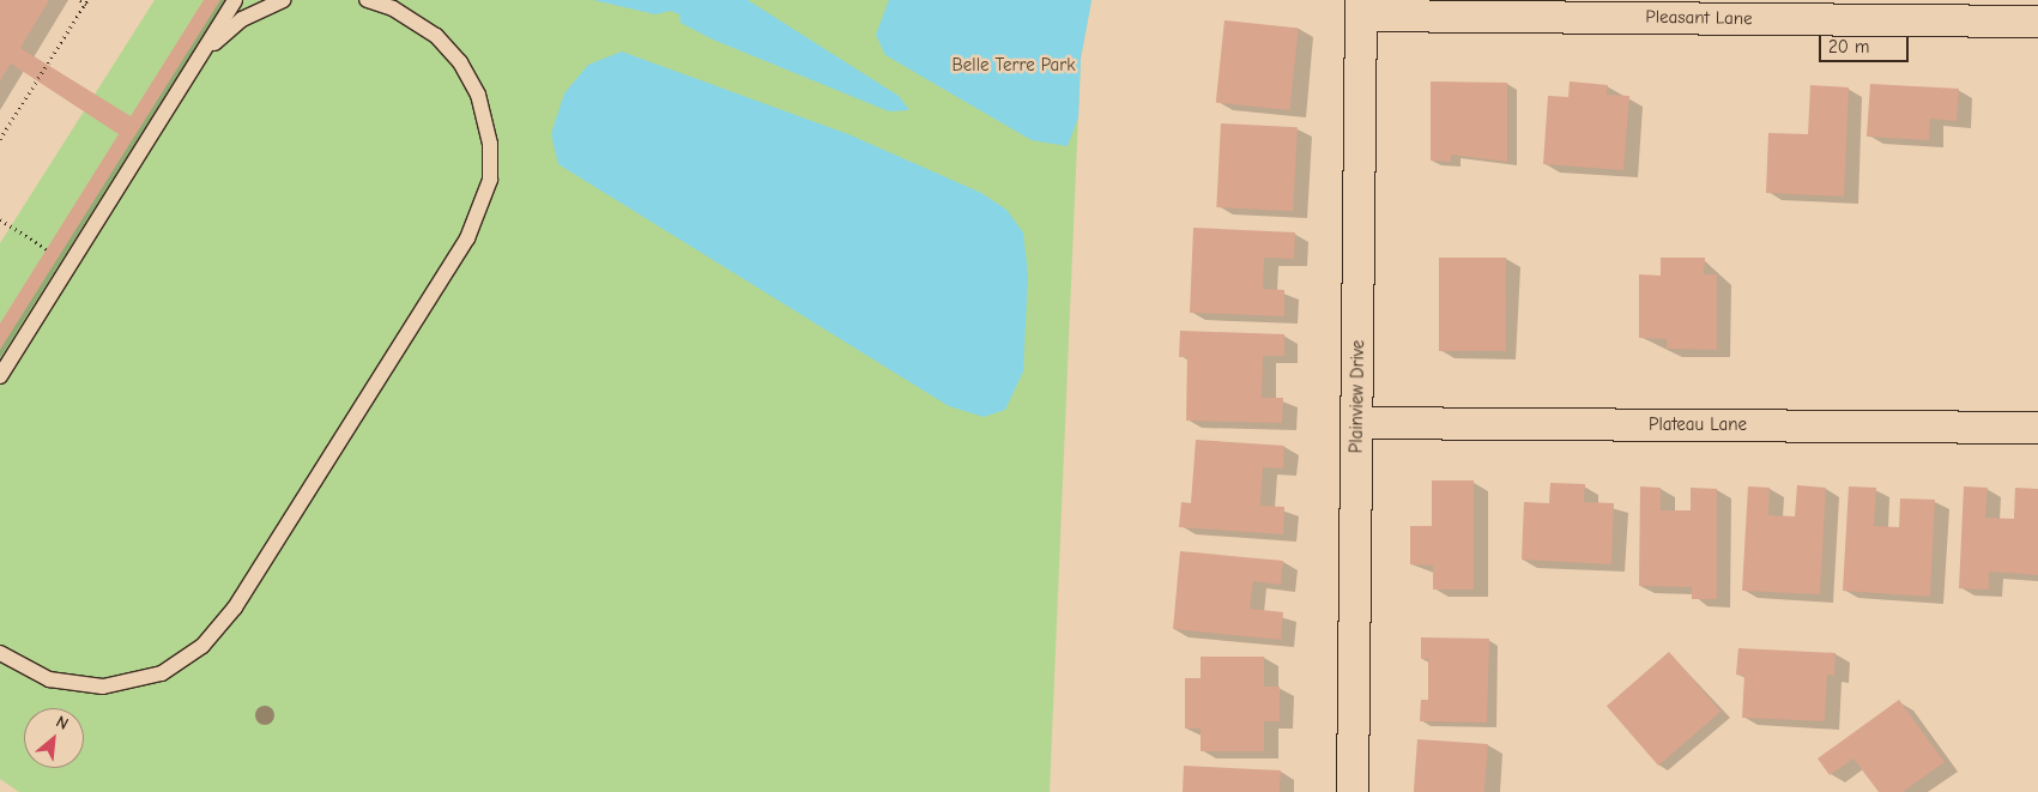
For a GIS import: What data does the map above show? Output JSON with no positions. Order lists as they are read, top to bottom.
{
  "streets": {
    "street": ["Pleasant Lane", "Plainview Drive", "Plateau Lane"]
  },
  "crossings": [
    ["Pleasant Lane", "Plainview Drive"],
    ["Plainview Drive", "Plateau Lane"]
  ],
  "parks": ["Belle Terre Park"],
  "scale_bar": "20 m",
  "north": "top right"
}
